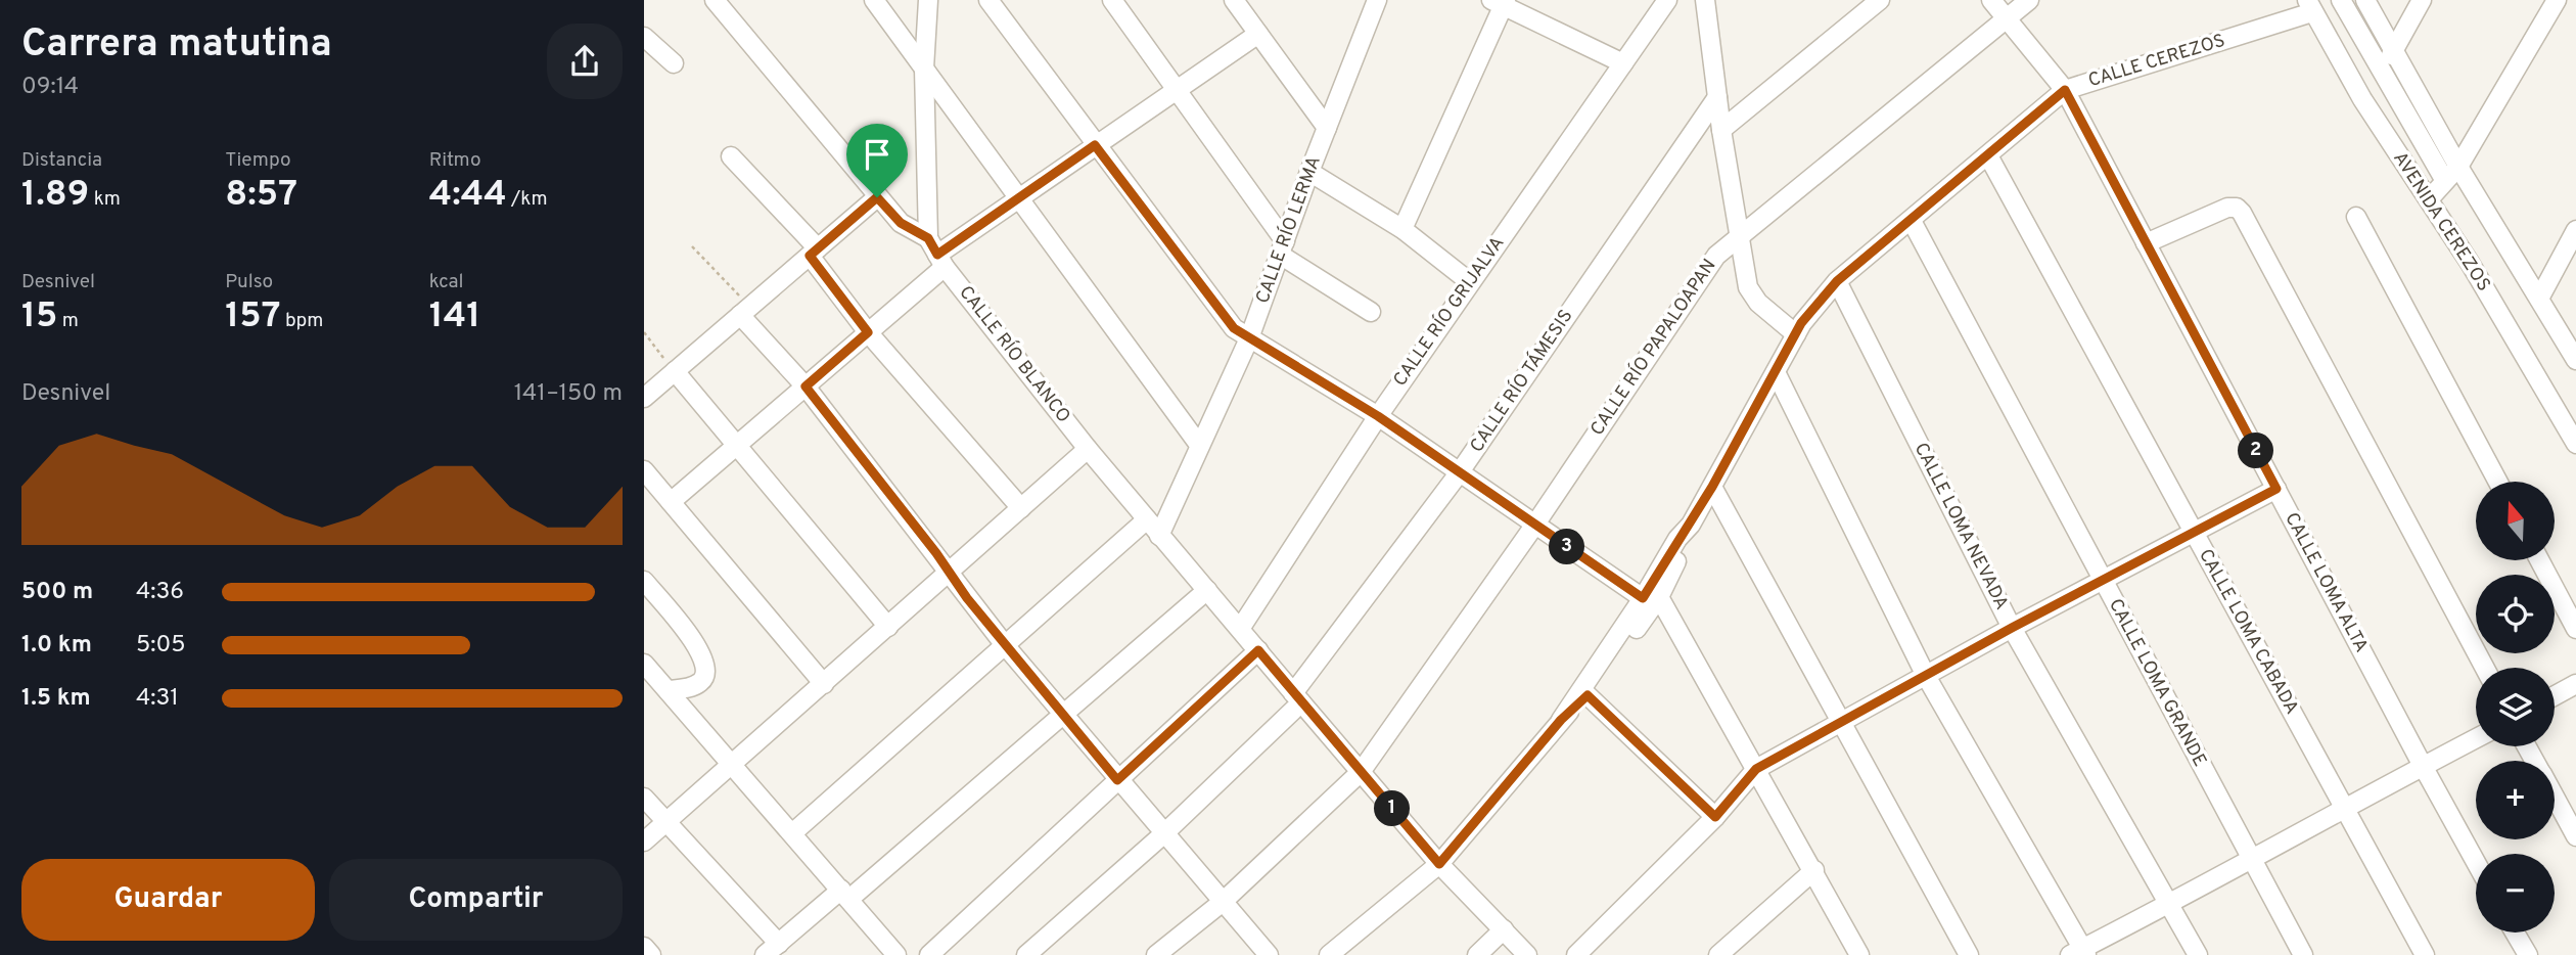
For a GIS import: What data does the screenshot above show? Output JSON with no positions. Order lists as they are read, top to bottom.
{
  "streets": {
    "street": [
      "CALLE CEREZOS",
      "AVENIDA CEREZOS",
      "CALLE RÍO LERMA",
      "CALLE RÍO GRIJALVA",
      "CALLE RÍO PAPALOAPAN",
      "CALLE RÍO BLANCO",
      "CALLE RÍO TÁMESIS",
      "CALLE LOMA NEVADA",
      "CALLE LOMA ALTA",
      "CALLE LOMA CABADA",
      "CALLE LOMA GRANDE"
    ]
  },
  "crossings": [
    ["CALLE CEREZOS", "AVENIDA CEREZOS"],
    ["CALLE CEREZOS", "CALLE RÍO BLANCO"],
    ["CALLE CEREZOS", "CALLE LOMA NEVADA"],
    ["CALLE CEREZOS", "CALLE LOMA ALTA"],
    ["CALLE CEREZOS", "CALLE LOMA CABADA"],
    ["CALLE CEREZOS", "CALLE LOMA GRANDE"],
    ["CALLE RÍO LERMA", "CALLE RÍO BLANCO"],
    ["CALLE RÍO GRIJALVA", "CALLE RÍO BLANCO"],
    ["CALLE RÍO PAPALOAPAN", "CALLE RÍO BLANCO"],
    ["CALLE RÍO PAPALOAPAN", "CALLE LOMA ALTA"],
    ["CALLE RÍO BLANCO", "CALLE RÍO TÁMESIS"]
  ],
  "north": "top",
  "page": {
    "heading": ["Carrera matutina", "09:14"],
    "stats": [
      ["Distancia", "1.89 km"],
      ["Tiempo", "8:57"],
      ["Ritmo", "4:44 /km"],
      ["Desnivel", "15 m"],
      ["Pulso", "157 bpm"],
      ["kcal", "141"]
    ],
    "chart": ["Desnivel", "141–150 m"],
    "pins": ["2", "3", "1"],
    "map_buttons": ["+", "−"],
    "list": [
      {
        "name": "500 m",
        "note": "4:36"
      },
      {
        "name": "1.0 km",
        "note": "5:05"
      },
      {
        "name": "1.5 km",
        "note": "4:31"
      }
    ],
    "buttons": ["Guardar", "Compartir"]
  }
}
